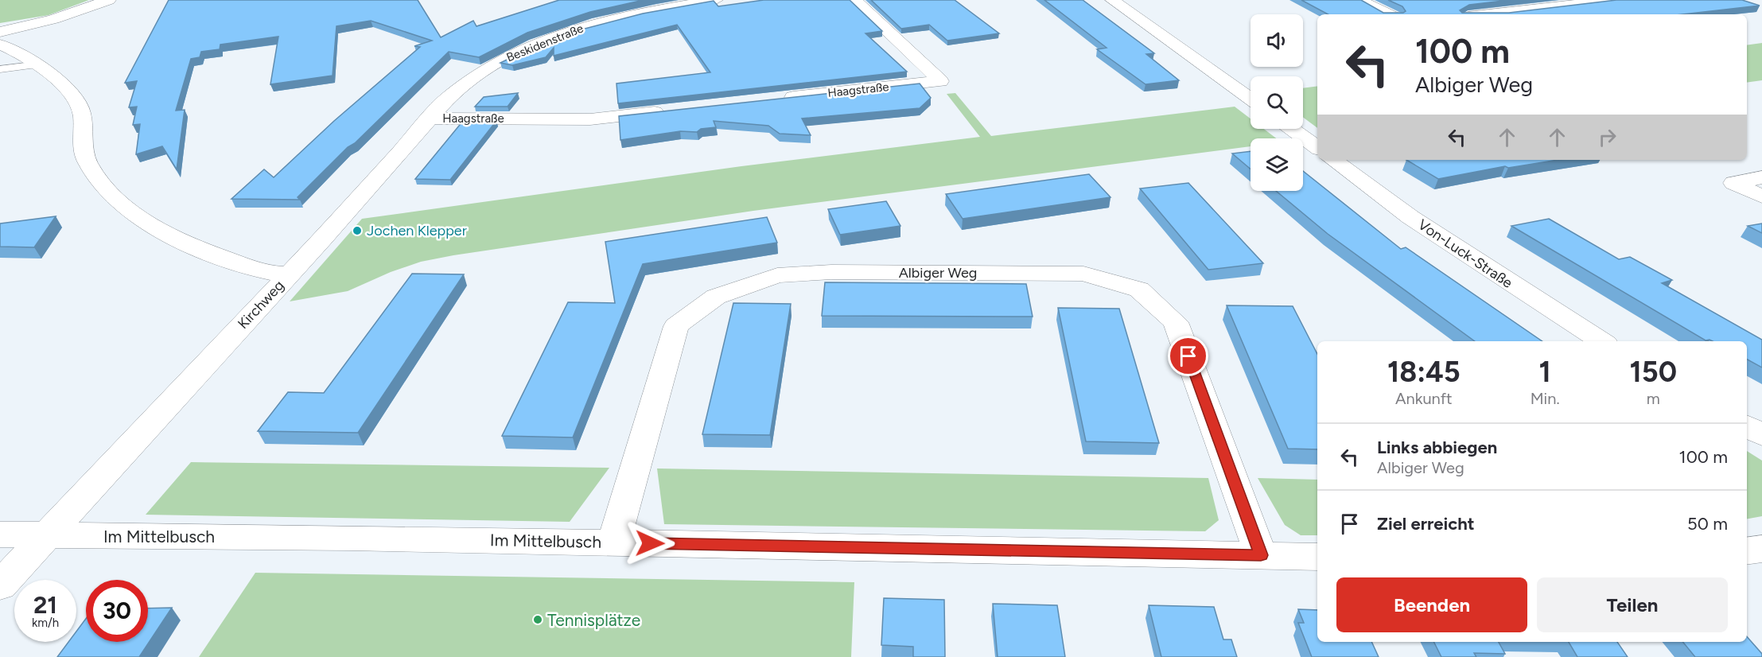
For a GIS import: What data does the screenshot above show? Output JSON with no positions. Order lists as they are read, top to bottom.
{
  "streets": {
    "street": [
      "Beskidenstraße",
      "Haagstraße",
      "Von-Luck-Straße",
      "Albiger Weg",
      "Kirchweg",
      "Im Mittelbusch"
    ]
  },
  "crossings": [
    ["Beskidenstraße", "Haagstraße"],
    ["Beskidenstraße", "Kirchweg"],
    ["Albiger Weg", "Im Mittelbusch"],
    ["Kirchweg", "Im Mittelbusch"]
  ],
  "places": ["Jochen Klepper", "Tennisplätze"],
  "page": {
    "turn": ["100 m", "Albiger Weg"],
    "eta": [
      "18:45",
      "Ankunft",
      "1",
      "Min.",
      "150",
      "m"
    ],
    "list": [
      {
        "name": "Links abbiegen",
        "note": "Albiger Weg",
        "value": "100 m"
      },
      {
        "name": "Ziel erreicht",
        "value": "50 m"
      }
    ],
    "buttons": ["Beenden", "Teilen"],
    "speed": "21 km/h",
    "limit": "30"
  }
}
